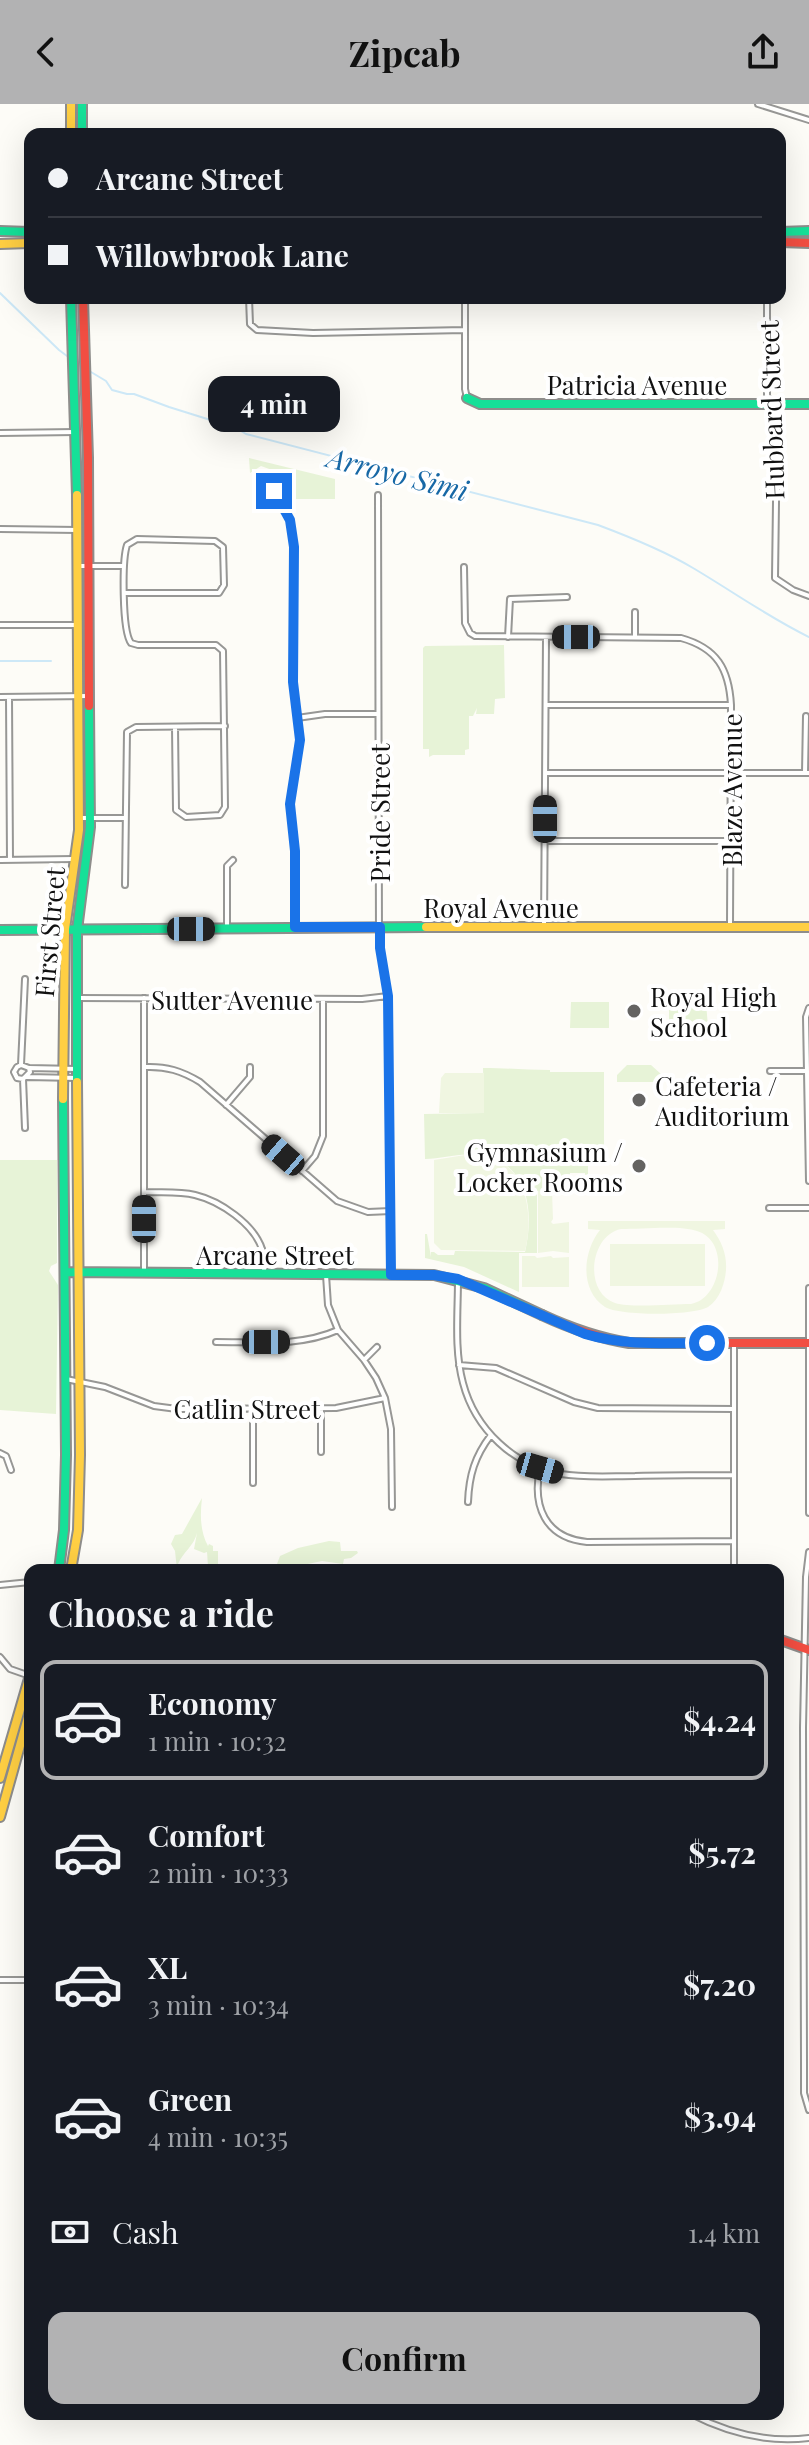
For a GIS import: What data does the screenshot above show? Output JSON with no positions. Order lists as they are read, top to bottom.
{
  "streets": {
    "main road": [
      "Patricia Avenue",
      "Royal Avenue",
      "First Street",
      "Arcane Street"
    ],
    "street": [
      "Hubbard Street",
      "Blaze Avenue",
      "Pride Street",
      "Sutter Avenue",
      "Catlin Street"
    ]
  },
  "crossings": [
    ["Patricia Avenue", "Hubbard Street"],
    ["Blaze Avenue", "Royal Avenue"],
    ["Pride Street", "Royal Avenue"],
    ["Pride Street", "Sutter Avenue"],
    ["Pride Street", "Arcane Street"],
    ["Royal Avenue", "First Street"],
    ["First Street", "Sutter Avenue"],
    ["First Street", "Arcane Street"],
    ["First Street", "Catlin Street"]
  ],
  "water": ["Arroyo Simi"],
  "places": ["Royal High School", "Cafeteria / Auditorium", "Gymnasium / Locker Rooms"],
  "page": {
    "header": "Zipcab",
    "banner": ["Arcane Street", "Willowbrook Lane"],
    "bubble": "4 min",
    "heading": "Choose a ride",
    "list": [
      {
        "name": "Economy",
        "note": "1 min · 10:32",
        "value": "$4.24"
      },
      {
        "name": "Comfort",
        "note": "2 min · 10:33",
        "value": "$5.72"
      },
      {
        "name": "XL",
        "note": "3 min · 10:34",
        "value": "$7.20"
      },
      {
        "name": "Green",
        "note": "4 min · 10:35",
        "value": "$3.94"
      }
    ],
    "pay": ["Cash", "1.4 km"],
    "buttons": "Confirm"
  }
}
